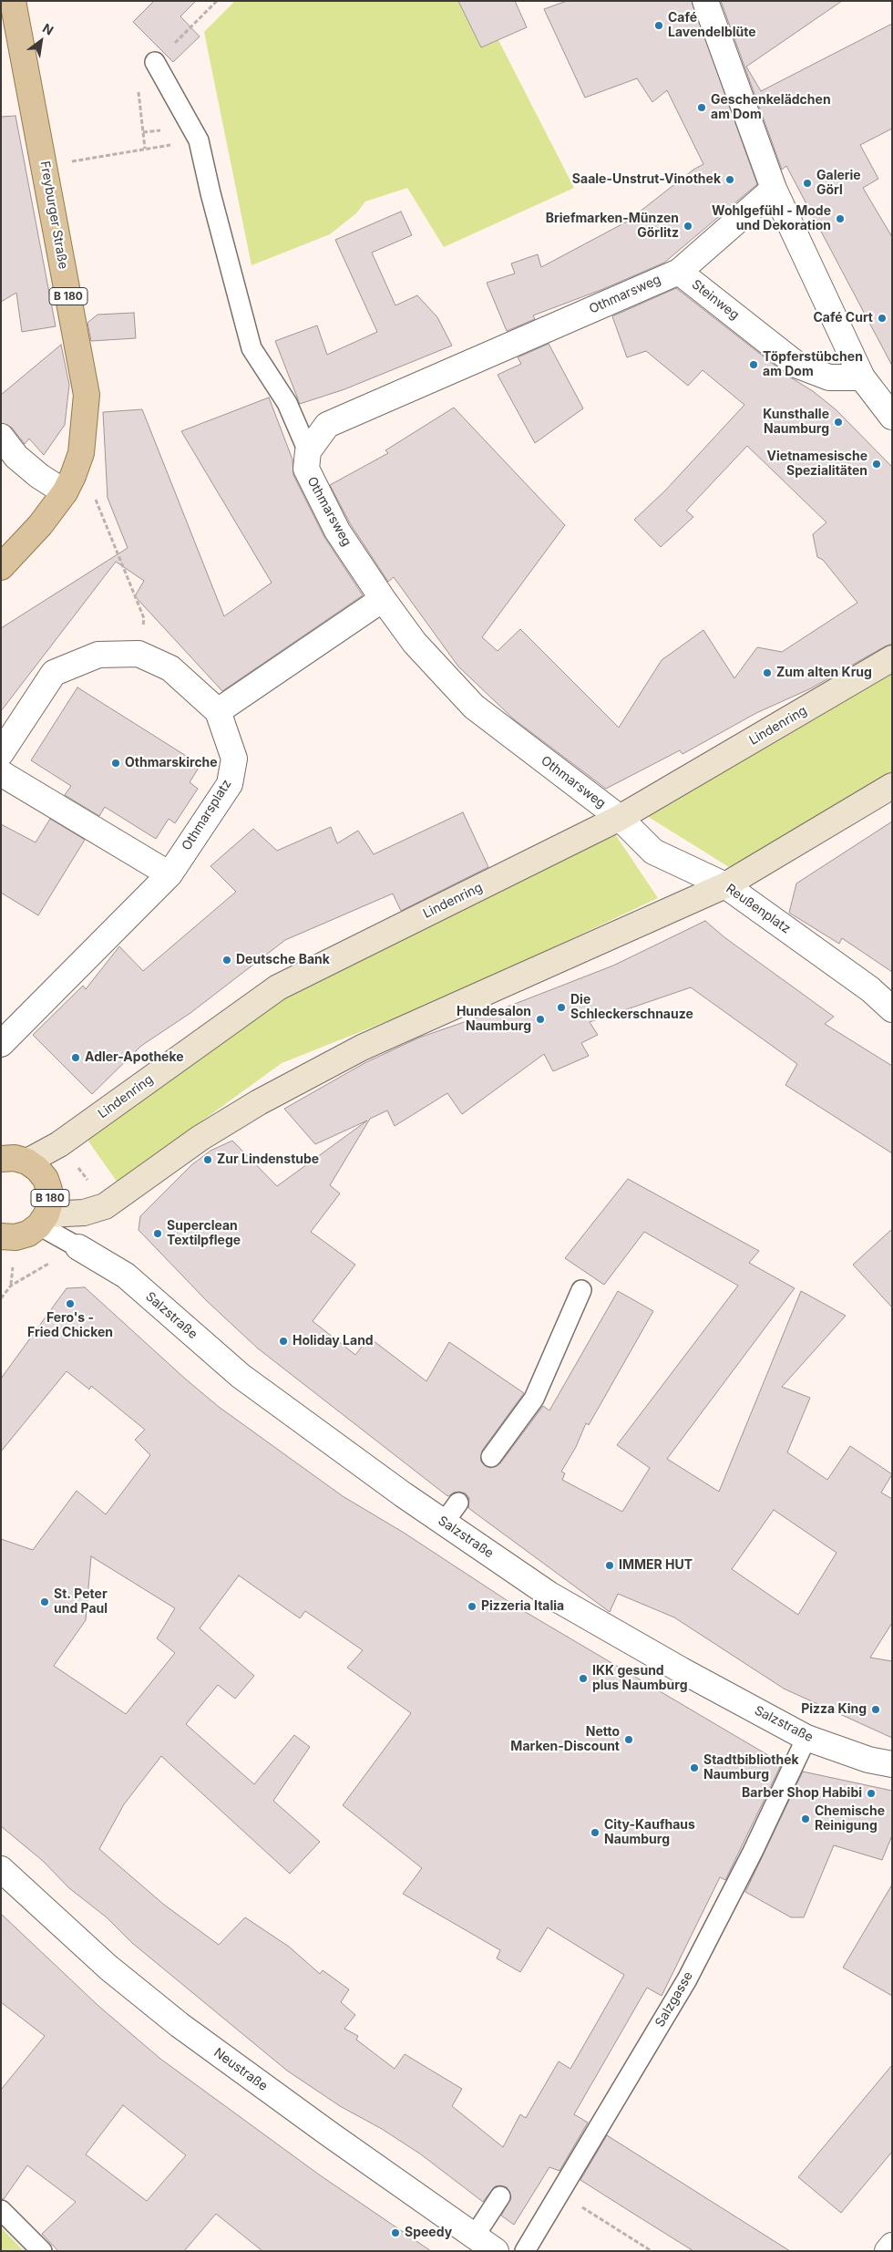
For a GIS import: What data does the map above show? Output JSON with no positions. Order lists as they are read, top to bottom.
{
  "streets": {
    "main road": ["Freyburger Straße", "B 180", "Lindenring"],
    "street": [
      "Othmarsweg",
      "Steinweg",
      "Othmarsplatz",
      "Reußenplatz",
      "Salzstraße",
      "Neustraße"
    ],
    "lane": ["Salzgasse"]
  },
  "crossings": [
    ["Othmarsweg", "Steinweg"],
    ["Othmarsweg", "Lindenring"],
    ["Othmarsweg", "Reußenplatz"],
    ["B 180", "Lindenring"],
    ["Lindenring", "Reußenplatz"],
    ["Salzstraße", "Salzgasse"]
  ],
  "places": [
    "Café Lavendelblüte",
    "Geschenkelädchen am Dom",
    "Saale-Unstrut-Vinothek",
    "Galerie Görl",
    "Wohlgefühl - Mode und Dekoration",
    "Briefmarken-Münzen Görlitz",
    "Café Curt",
    "Töpferstübchen am Dom",
    "Kunsthalle Naumburg",
    "Vietnamesische Spezialitäten",
    "Zum alten Krug",
    "Othmarskirche",
    "Deutsche Bank",
    "Die Schleckerschnauze",
    "Hundesalon Naumburg",
    "Adler-Apotheke",
    "Zur Lindenstube",
    "Superclean Textilpflege",
    "Fero's - Fried Chicken",
    "Holiday Land",
    "IMMER HUT",
    "St. Peter und Paul",
    "Pizzeria Italia",
    "IKK gesund plus Naumburg",
    "Pizza King",
    "Netto Marken-Discount",
    "Stadtbibliothek Naumburg",
    "Barber Shop Habibi",
    "Chemische Reinigung",
    "City-Kaufhaus Naumburg",
    "Speedy"
  ],
  "north": "top right"
}
